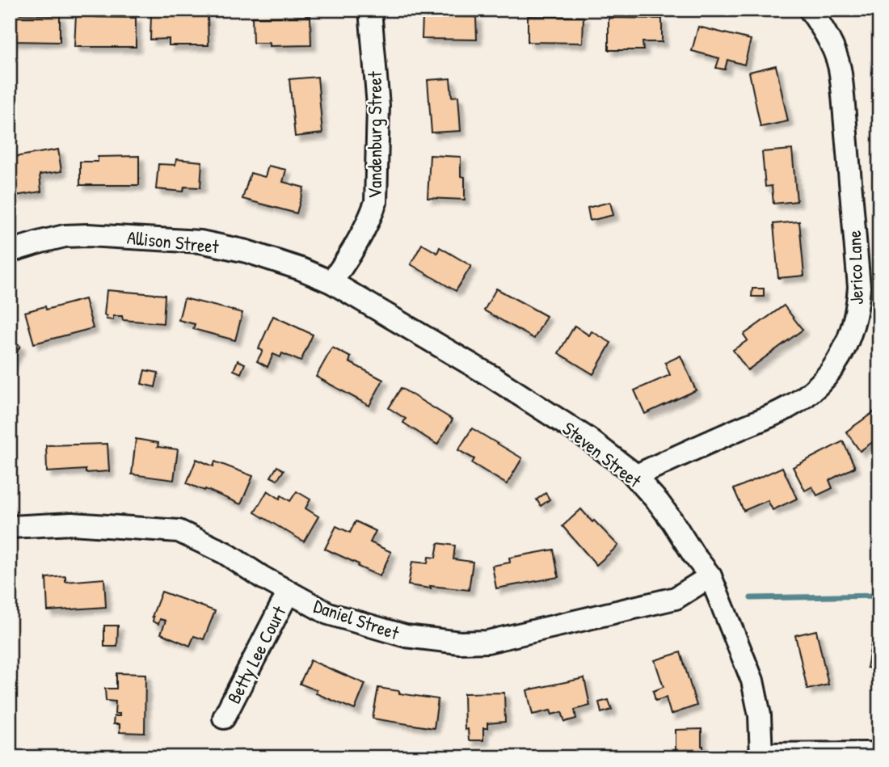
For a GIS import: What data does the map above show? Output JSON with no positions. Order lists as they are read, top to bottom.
{
  "streets": {
    "street": [
      "Vandenburg Street",
      "Allison Street",
      "Jerico Lane",
      "Steven Street",
      "Daniel Street",
      "Betty Lee Court"
    ]
  },
  "crossings": [
    ["Vandenburg Street", "Allison Street"],
    ["Vandenburg Street", "Steven Street"],
    ["Allison Street", "Steven Street"],
    ["Jerico Lane", "Steven Street"],
    ["Steven Street", "Daniel Street"],
    ["Daniel Street", "Betty Lee Court"]
  ]
}
